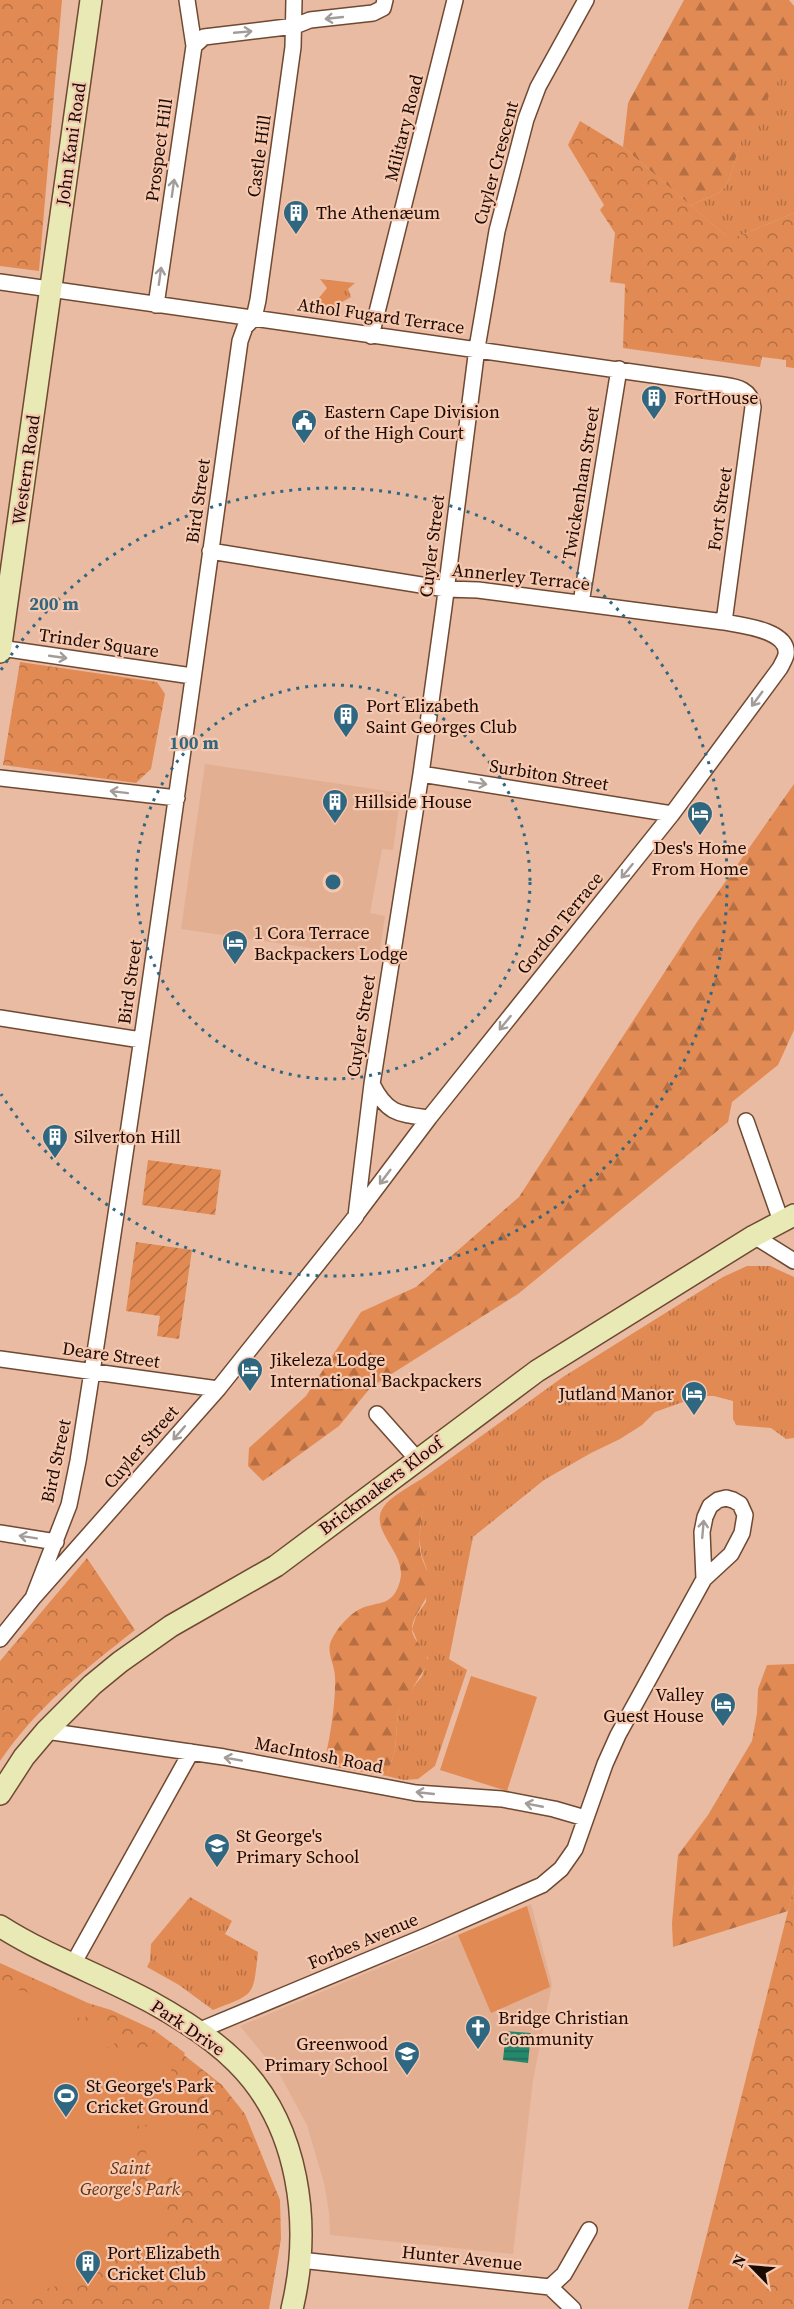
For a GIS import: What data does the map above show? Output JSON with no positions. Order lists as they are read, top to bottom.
{
  "streets": {
    "street": [
      "Military Road",
      "John Kani Road",
      "Prospect Hill",
      "Castle Hill",
      "Cuyler Crescent",
      "Athol Fugard Terrace",
      "Western Road",
      "Twickenham Street",
      "Bird Street",
      "Fort Street",
      "Cuyler Street",
      "Annerley Terrace",
      "Trinder Square",
      "Surbiton Street",
      "Gordon Terrace",
      "Deare Street",
      "Brickmakers Kloof",
      "MacIntosh Road",
      "Forbes Avenue",
      "Park Drive",
      "Hunter Avenue"
    ]
  },
  "crossings": [
    ["Military Road", "Athol Fugard Terrace"],
    ["John Kani Road", "Athol Fugard Terrace"],
    ["John Kani Road", "Western Road"],
    ["Prospect Hill", "Athol Fugard Terrace"],
    ["Castle Hill", "Athol Fugard Terrace"],
    ["Castle Hill", "Bird Street"],
    ["Cuyler Crescent", "Athol Fugard Terrace"],
    ["Cuyler Crescent", "Cuyler Street"],
    ["Athol Fugard Terrace", "Western Road"],
    ["Athol Fugard Terrace", "Twickenham Street"],
    ["Athol Fugard Terrace", "Bird Street"],
    ["Athol Fugard Terrace", "Fort Street"],
    ["Athol Fugard Terrace", "Cuyler Street"],
    ["Western Road", "Trinder Square"],
    ["Twickenham Street", "Annerley Terrace"],
    ["Bird Street", "Cuyler Street"],
    ["Bird Street", "Annerley Terrace"],
    ["Bird Street", "Trinder Square"],
    ["Bird Street", "Deare Street"],
    ["Fort Street", "Annerley Terrace"],
    ["Cuyler Street", "Annerley Terrace"],
    ["Cuyler Street", "Surbiton Street"],
    ["Cuyler Street", "Gordon Terrace"],
    ["Cuyler Street", "Deare Street"],
    ["Annerley Terrace", "Gordon Terrace"],
    ["Surbiton Street", "Gordon Terrace"],
    ["Brickmakers Kloof", "MacIntosh Road"],
    ["MacIntosh Road", "Forbes Avenue"],
    ["Forbes Avenue", "Park Drive"],
    ["Park Drive", "Hunter Avenue"]
  ],
  "one_way": [
    "Prospect Hill",
    "Surbiton Street",
    "Gordon Terrace",
    "MacIntosh Road"
  ],
  "parks": ["Saint George's Park"],
  "places": {
    "building": [
      "The Athenæum",
      "FortHouse",
      "Port Elizabeth Saint Georges Club",
      "Hillside House",
      "Silverton Hill",
      "Port Elizabeth Cricket Club"
    ],
    "public building": ["Eastern Cape Division of the High Court"],
    "hotel": [
      "Des's Home From Home",
      "1 Cora Terrace Backpackers Lodge",
      "Jikeleza Lodge International Backpackers",
      "Jutland Manor",
      "Valley Guest House"
    ],
    "school or university": ["St George's Primary School", "Greenwood Primary School"],
    "church": ["Bridge Christian Community"],
    "sports": ["St George's Park Cricket Ground"]
  },
  "north": "top left",
  "rings": ["200 m", "100 m"]
}
